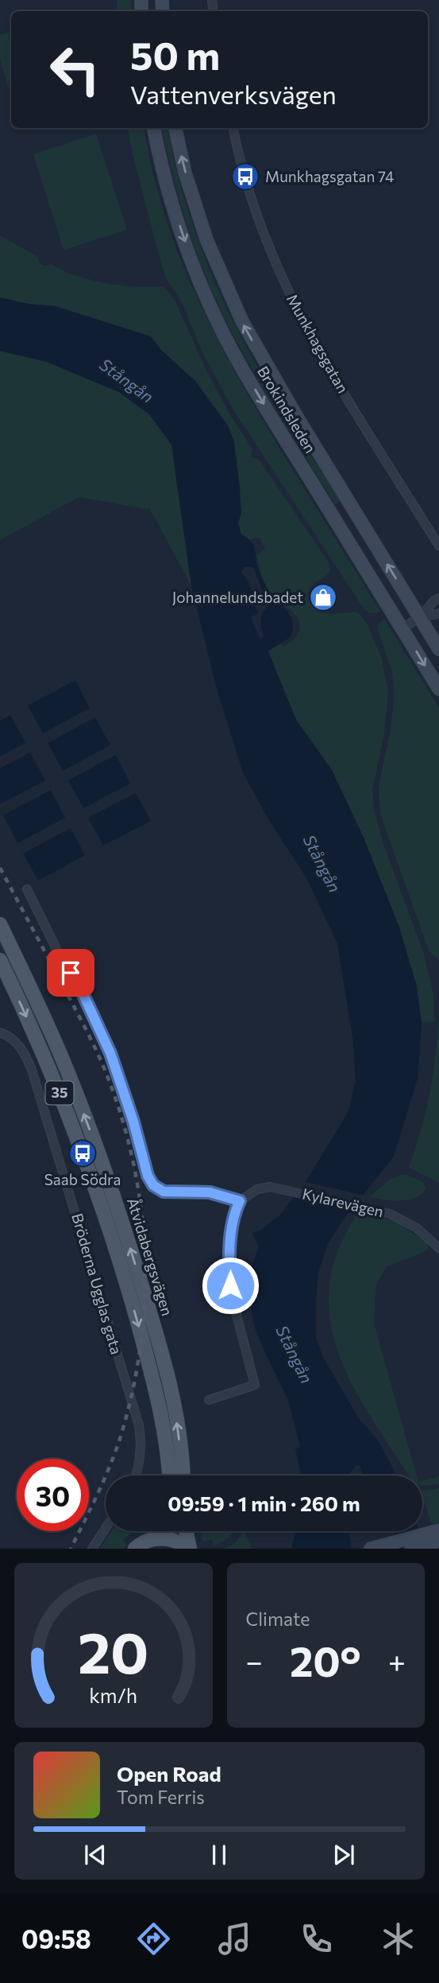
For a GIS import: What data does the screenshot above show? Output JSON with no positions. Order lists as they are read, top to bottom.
{
  "streets": {
    "main road": ["Brokindsleden", "35", "Åtvidabergsvägen"],
    "street": ["Munkhagsgatan", "Kylarevägen", "Bröderna Ugglas gata"]
  },
  "water": ["Stångån"],
  "places": {
    "bus stop": ["Munkhagsgatan 74", "Saab Södra"],
    "shop": ["Johannelundsbadet"]
  },
  "page": {
    "turn": ["50 m", "Vattenverksvägen"],
    "limit": "30",
    "trip": "09:59 · 1 min · 260 m",
    "tile": "Climate",
    "heat": ["−", "20°", "+"],
    "song": ["Open Road", "Tom Ferris"],
    "tabs": "09:58",
    "gauge": ["20", "km/h"]
  }
}
